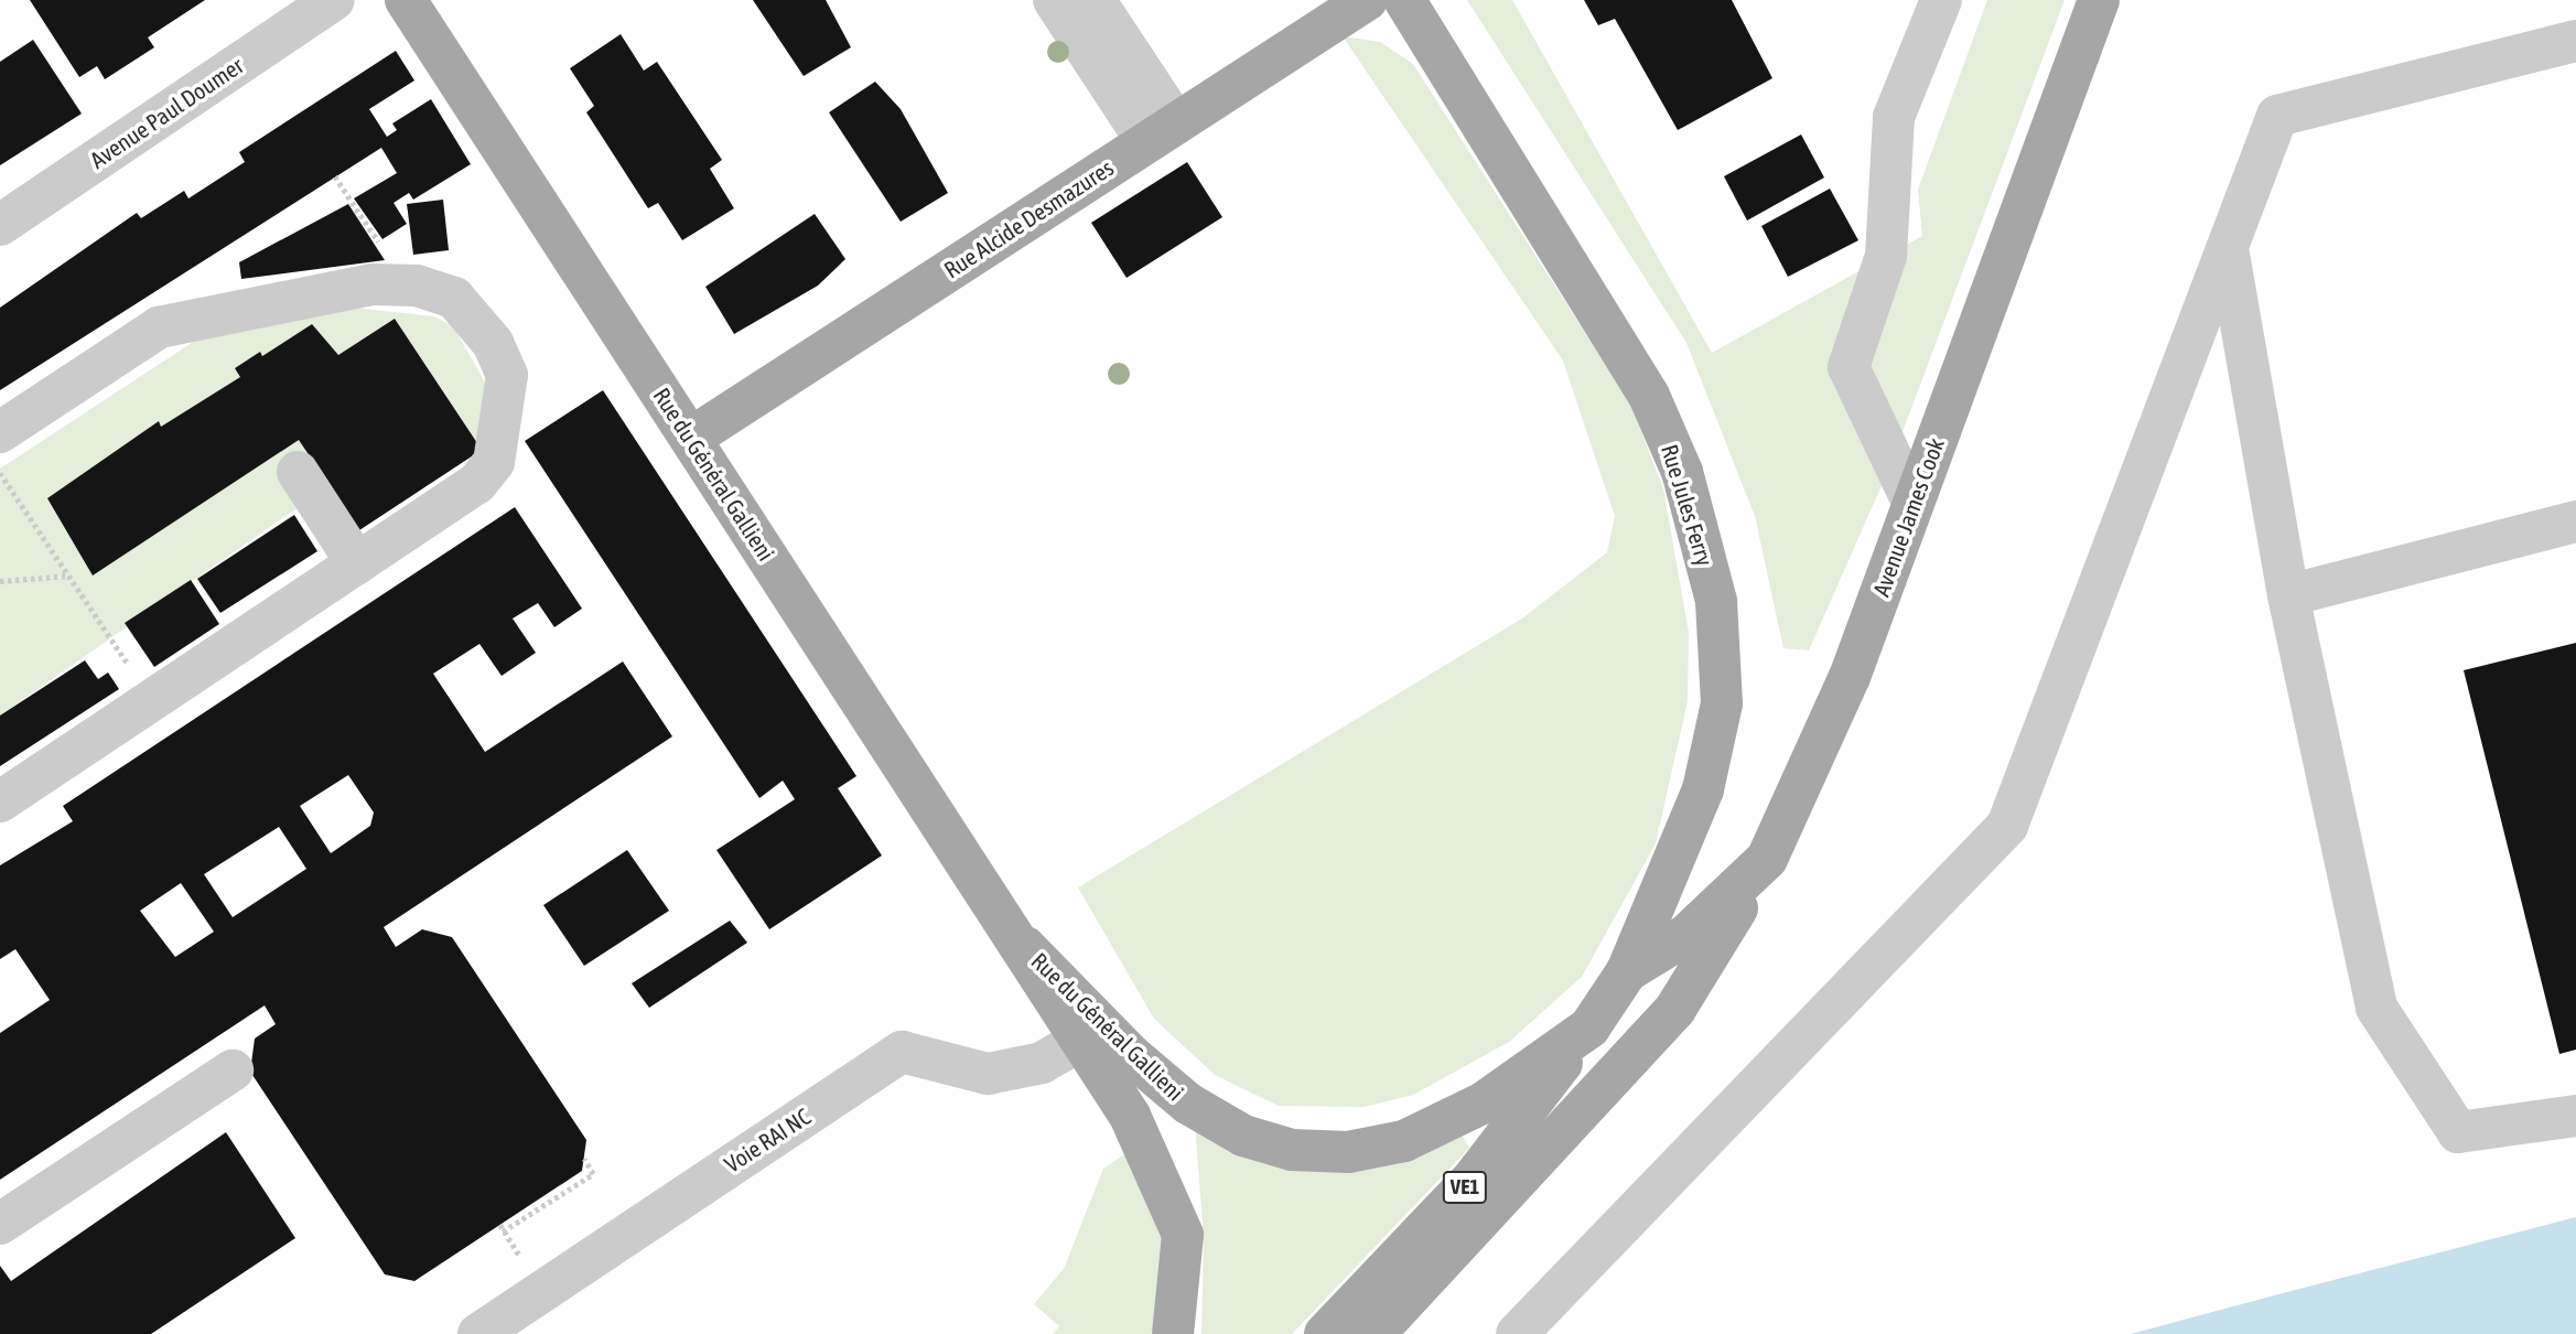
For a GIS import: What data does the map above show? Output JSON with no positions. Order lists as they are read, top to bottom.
{
  "streets": {
    "main road": [
      "Rue Alcide Desmazures",
      "Rue du Général Gallieni",
      "Rue Jules Ferry",
      "Avenue James Cook",
      "VE1"
    ],
    "street": ["Avenue Paul Doumer", "Voie RAI NC"]
  },
  "crossings": [
    ["Rue Alcide Desmazures", "Rue du Général Gallieni"],
    ["Rue du Général Gallieni", "Rue Jules Ferry"],
    ["Rue du Général Gallieni", "Avenue James Cook"],
    ["Rue du Général Gallieni", "Voie RAI NC"],
    ["Rue du Général Gallieni", "VE1"],
    ["Rue Jules Ferry", "Avenue James Cook"]
  ]
}
